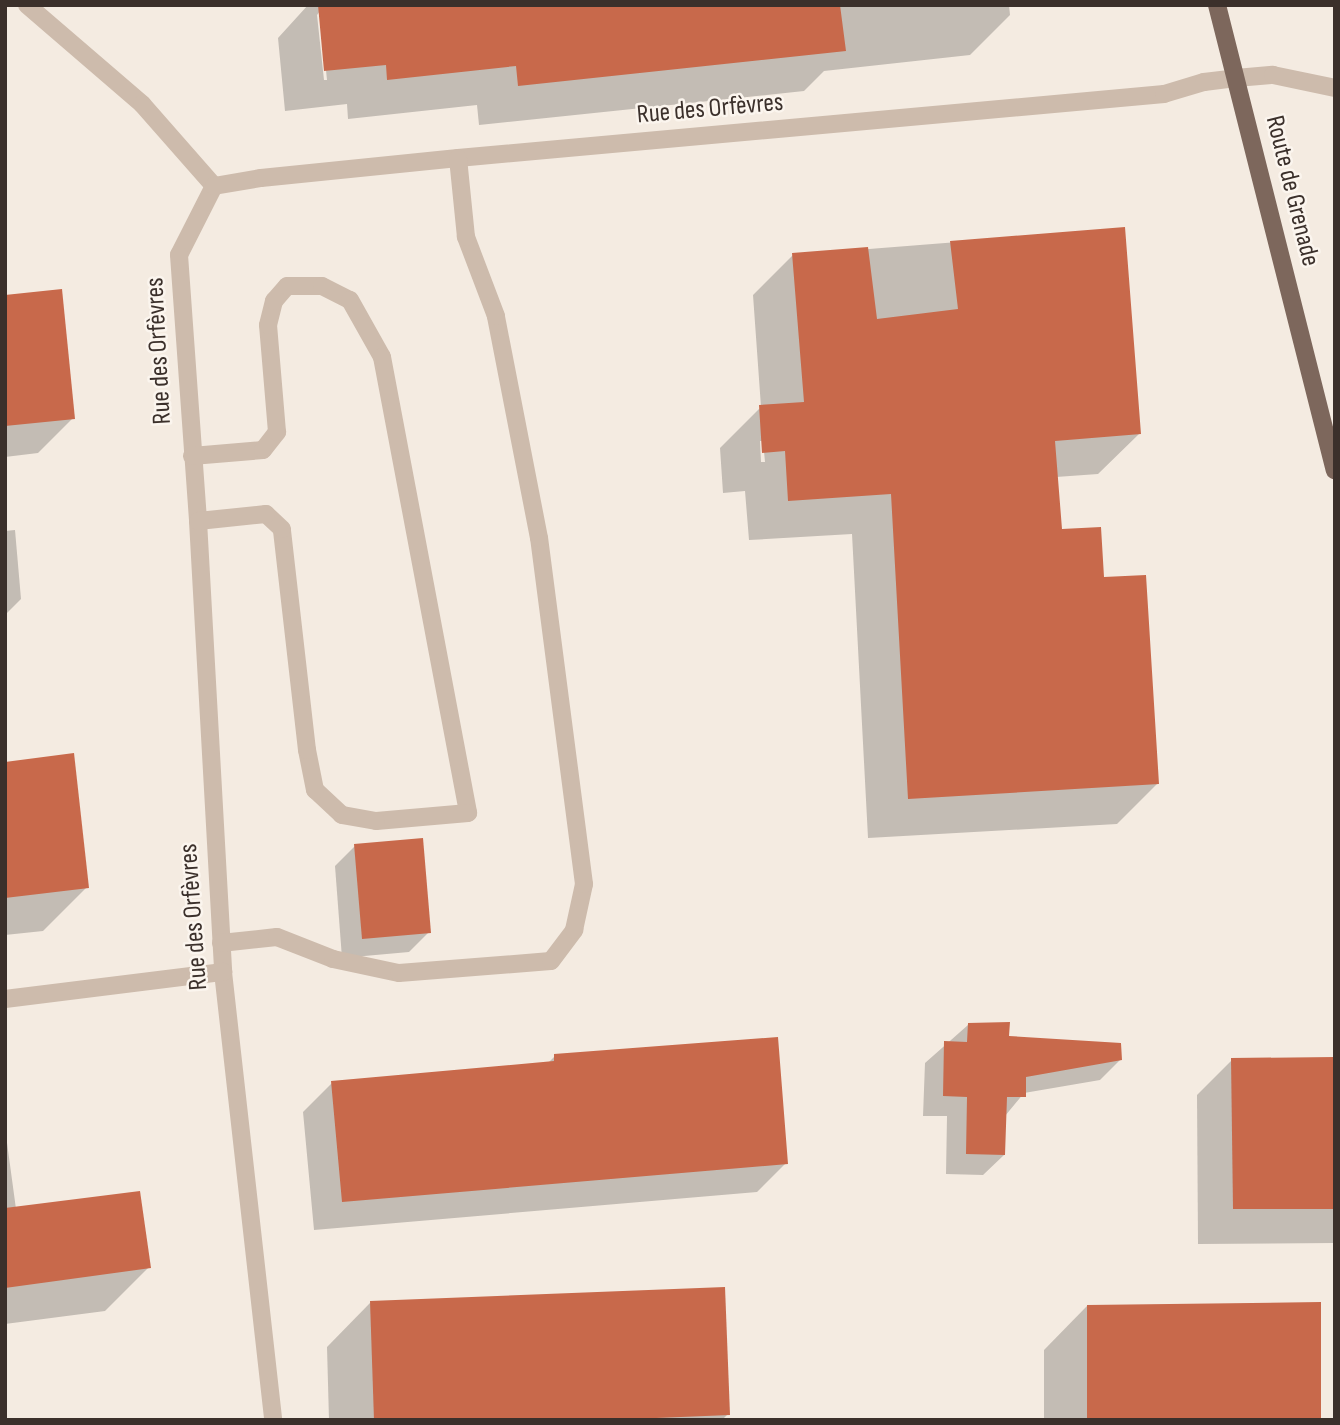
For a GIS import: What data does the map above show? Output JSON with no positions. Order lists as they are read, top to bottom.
{
  "streets": {
    "main road": ["Route de Grenade"],
    "street": ["Rue des Orfèvres"]
  },
  "crossings": [
    ["Rue des Orfèvres", "Route de Grenade"]
  ]
}
